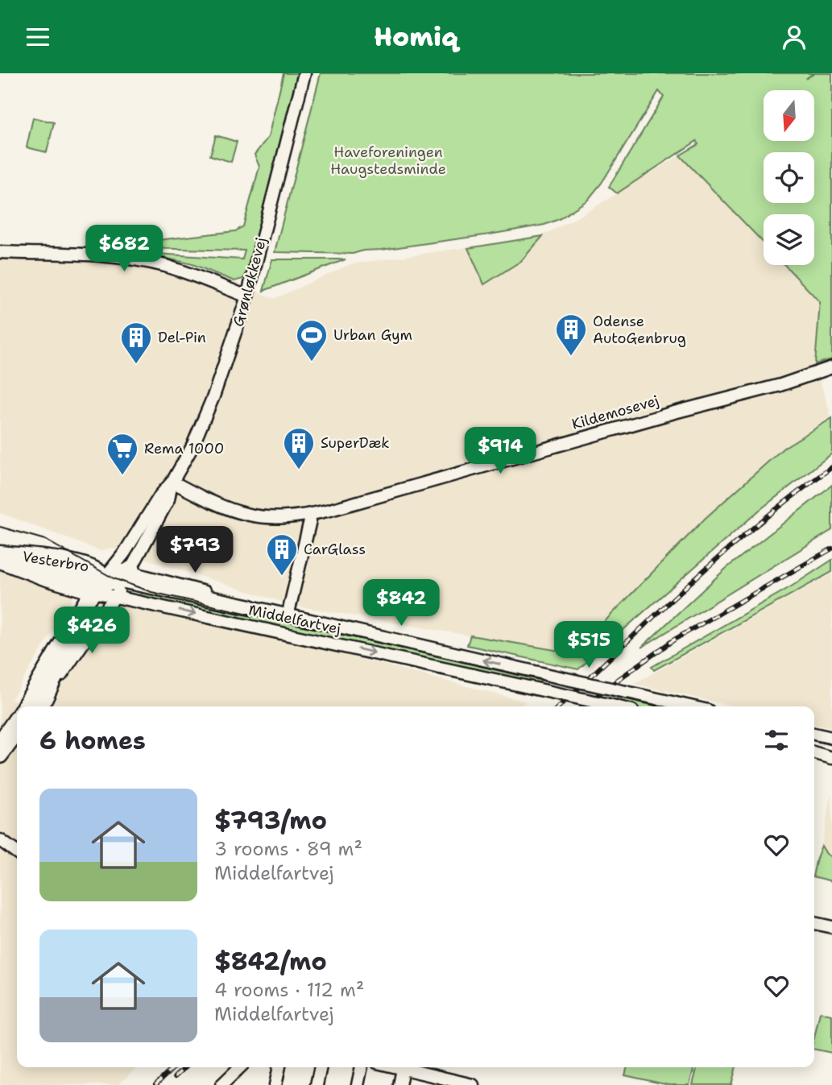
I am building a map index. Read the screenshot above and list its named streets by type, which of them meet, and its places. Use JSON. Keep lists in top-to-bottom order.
{
  "streets": {
    "main road": ["Grønløkkevej", "Vesterbro"],
    "street": ["Kildemosevej", "Middelfartvej"]
  },
  "crossings": [
    ["Grønløkkevej", "Kildemosevej"],
    ["Grønløkkevej", "Vesterbro"],
    ["Grønløkkevej", "Middelfartvej"],
    ["Vesterbro", "Middelfartvej"]
  ],
  "parks": ["Haveforeningen Haugstedsminde"],
  "places": {
    "building": [
      "Odense AutoGenbrug",
      "Del-Pin",
      "SuperDæk",
      "CarGlass"
    ],
    "sports": ["Urban Gym"],
    "supermarket": ["Rema 1000"]
  },
  "north": "bottom",
  "page": {
    "header": "Homiq",
    "price": [
      "$682",
      "$914",
      "$793",
      "$842",
      "$426",
      "$515"
    ],
    "heading": "6 homes",
    "list": [
      {
        "name": "$793/mo",
        "note": "3 rooms · 89 m² · Middelfartvej"
      },
      {
        "name": "$842/mo",
        "note": "4 rooms · 112 m² · Middelfartvej"
      }
    ]
  }
}
